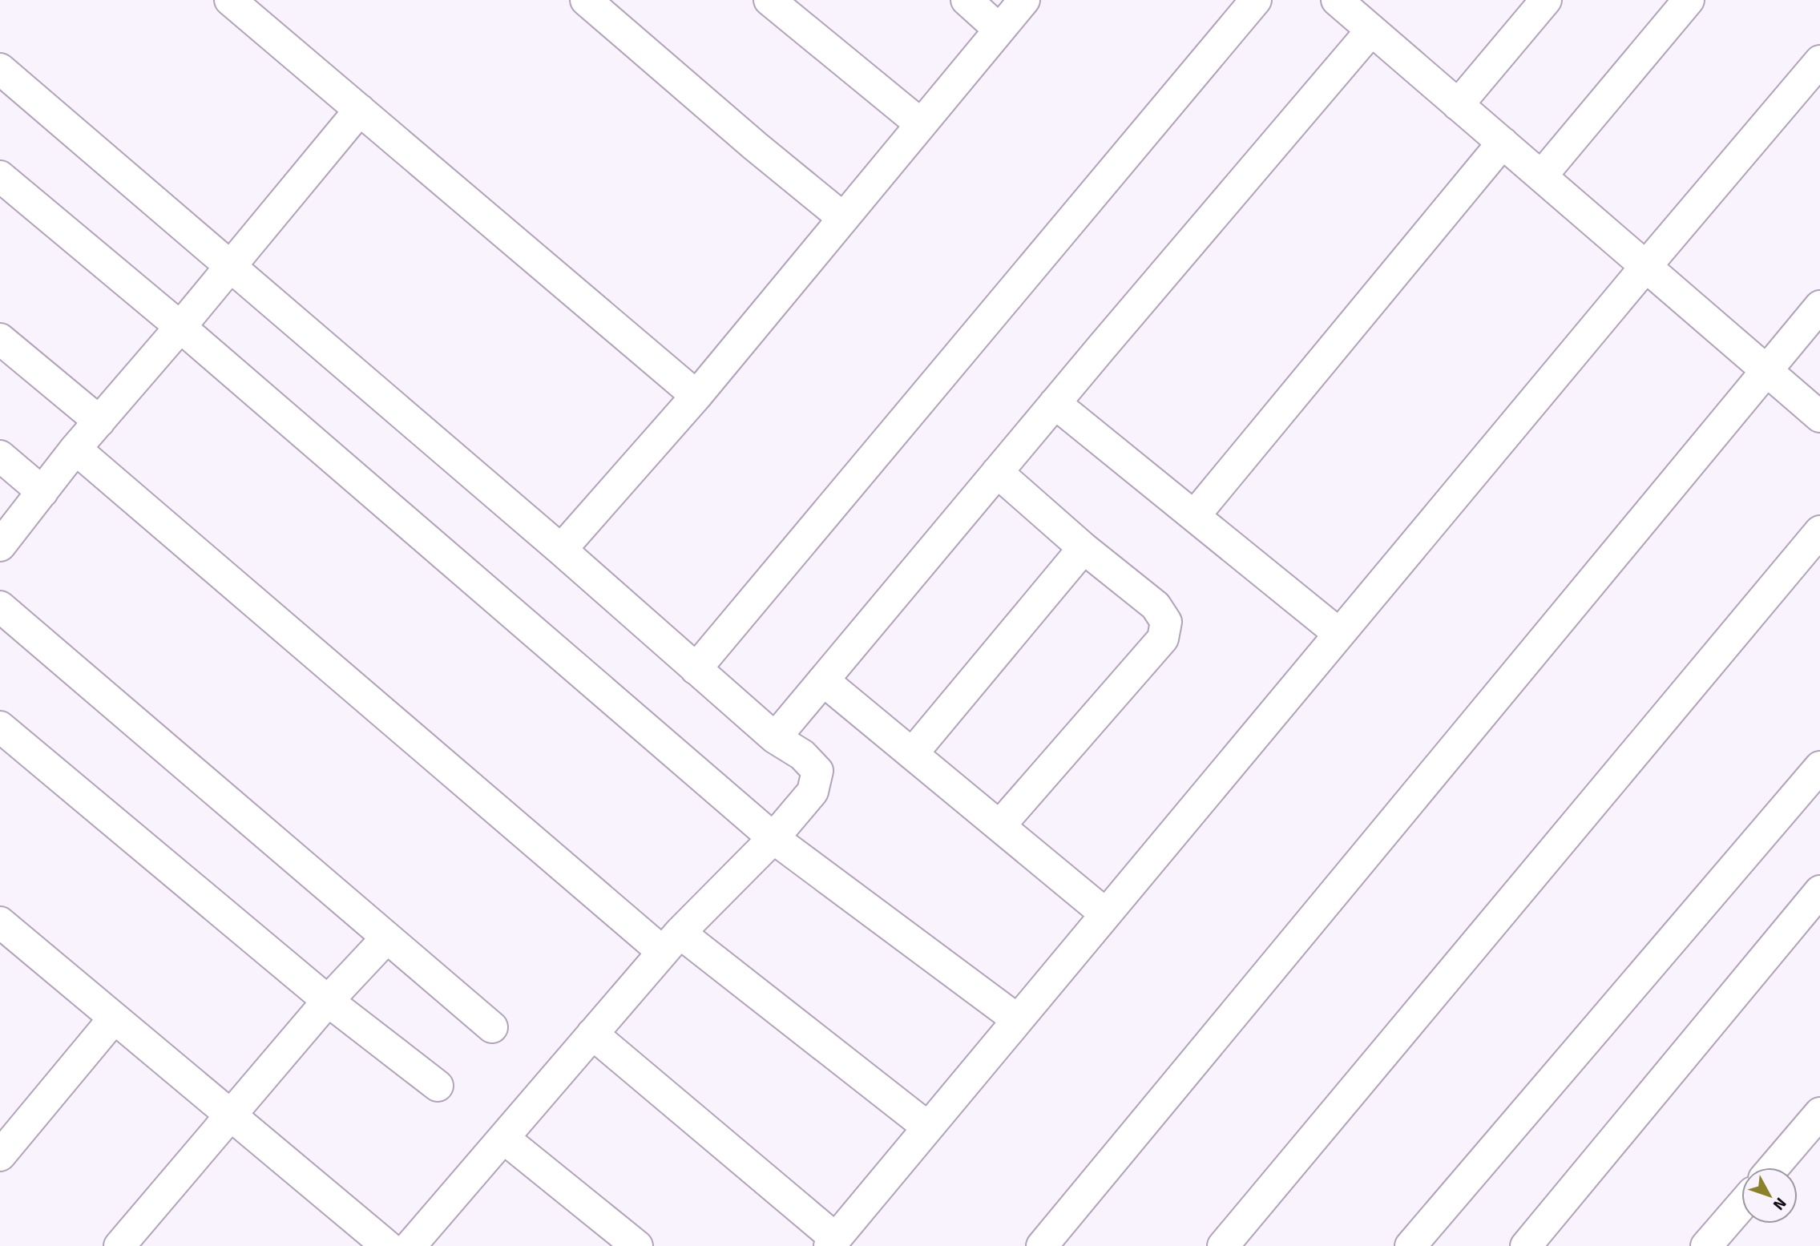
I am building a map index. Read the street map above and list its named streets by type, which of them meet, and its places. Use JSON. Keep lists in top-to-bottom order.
{
  "north": "bottom right"
}
